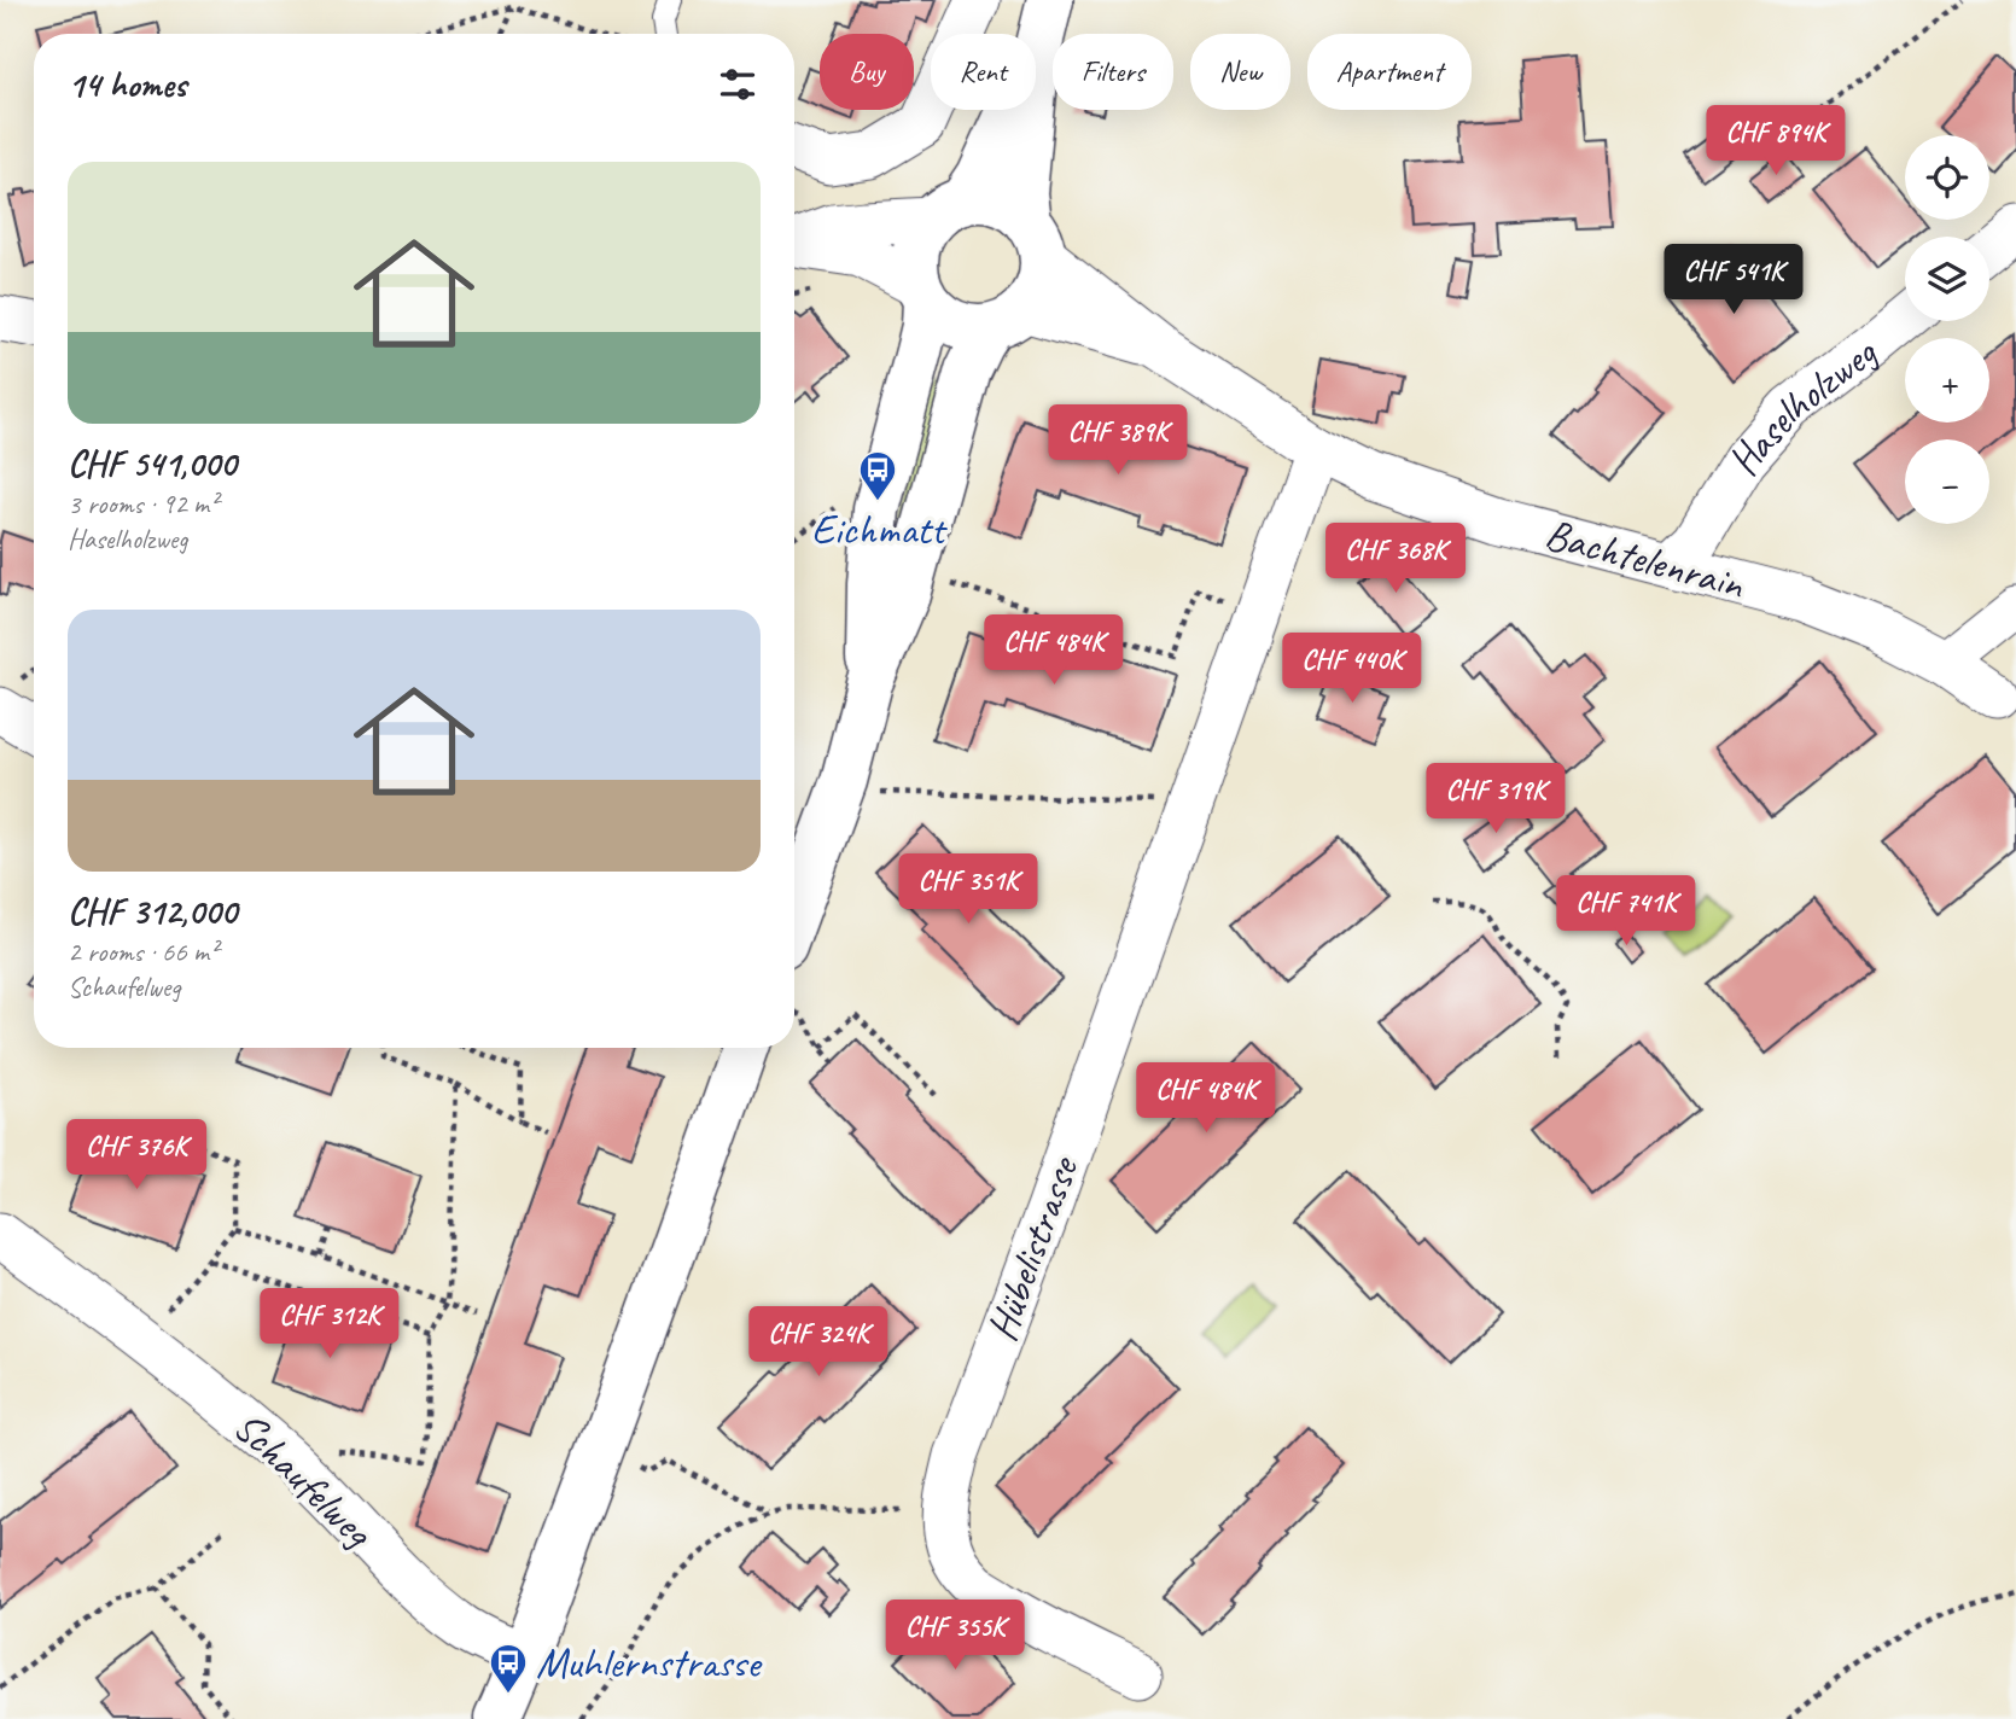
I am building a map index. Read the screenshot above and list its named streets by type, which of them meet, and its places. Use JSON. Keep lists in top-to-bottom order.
{
  "streets": {
    "street": [
      "Haselholzweg",
      "Bachtelenrain",
      "Hübelistrasse",
      "Schaufelweg"
    ]
  },
  "crossings": [
    ["Haselholzweg", "Bachtelenrain"],
    ["Bachtelenrain", "Hübelistrasse"]
  ],
  "places": {
    "bus stop": ["Eichmatt", "Muhlernstrasse"]
  },
  "page": {
    "chip": [
      "Buy",
      "Rent",
      "Filters",
      "New",
      "Apartment"
    ],
    "heading": "14 homes",
    "price": [
      "CHF 894K",
      "CHF 541K",
      "CHF 389K",
      "CHF 368K",
      "CHF 484K",
      "CHF 440K",
      "CHF 319K",
      "CHF 351K",
      "CHF 741K",
      "CHF 484K",
      "CHF 376K",
      "CHF 312K",
      "CHF 324K",
      "CHF 355K"
    ],
    "map_buttons": ["+", "−"],
    "list": [
      {
        "name": "CHF 541,000",
        "note": "3 rooms · 92 m² · Haselholzweg"
      },
      {
        "name": "CHF 312,000",
        "note": "2 rooms · 66 m² · Schaufelweg"
      }
    ]
  }
}
